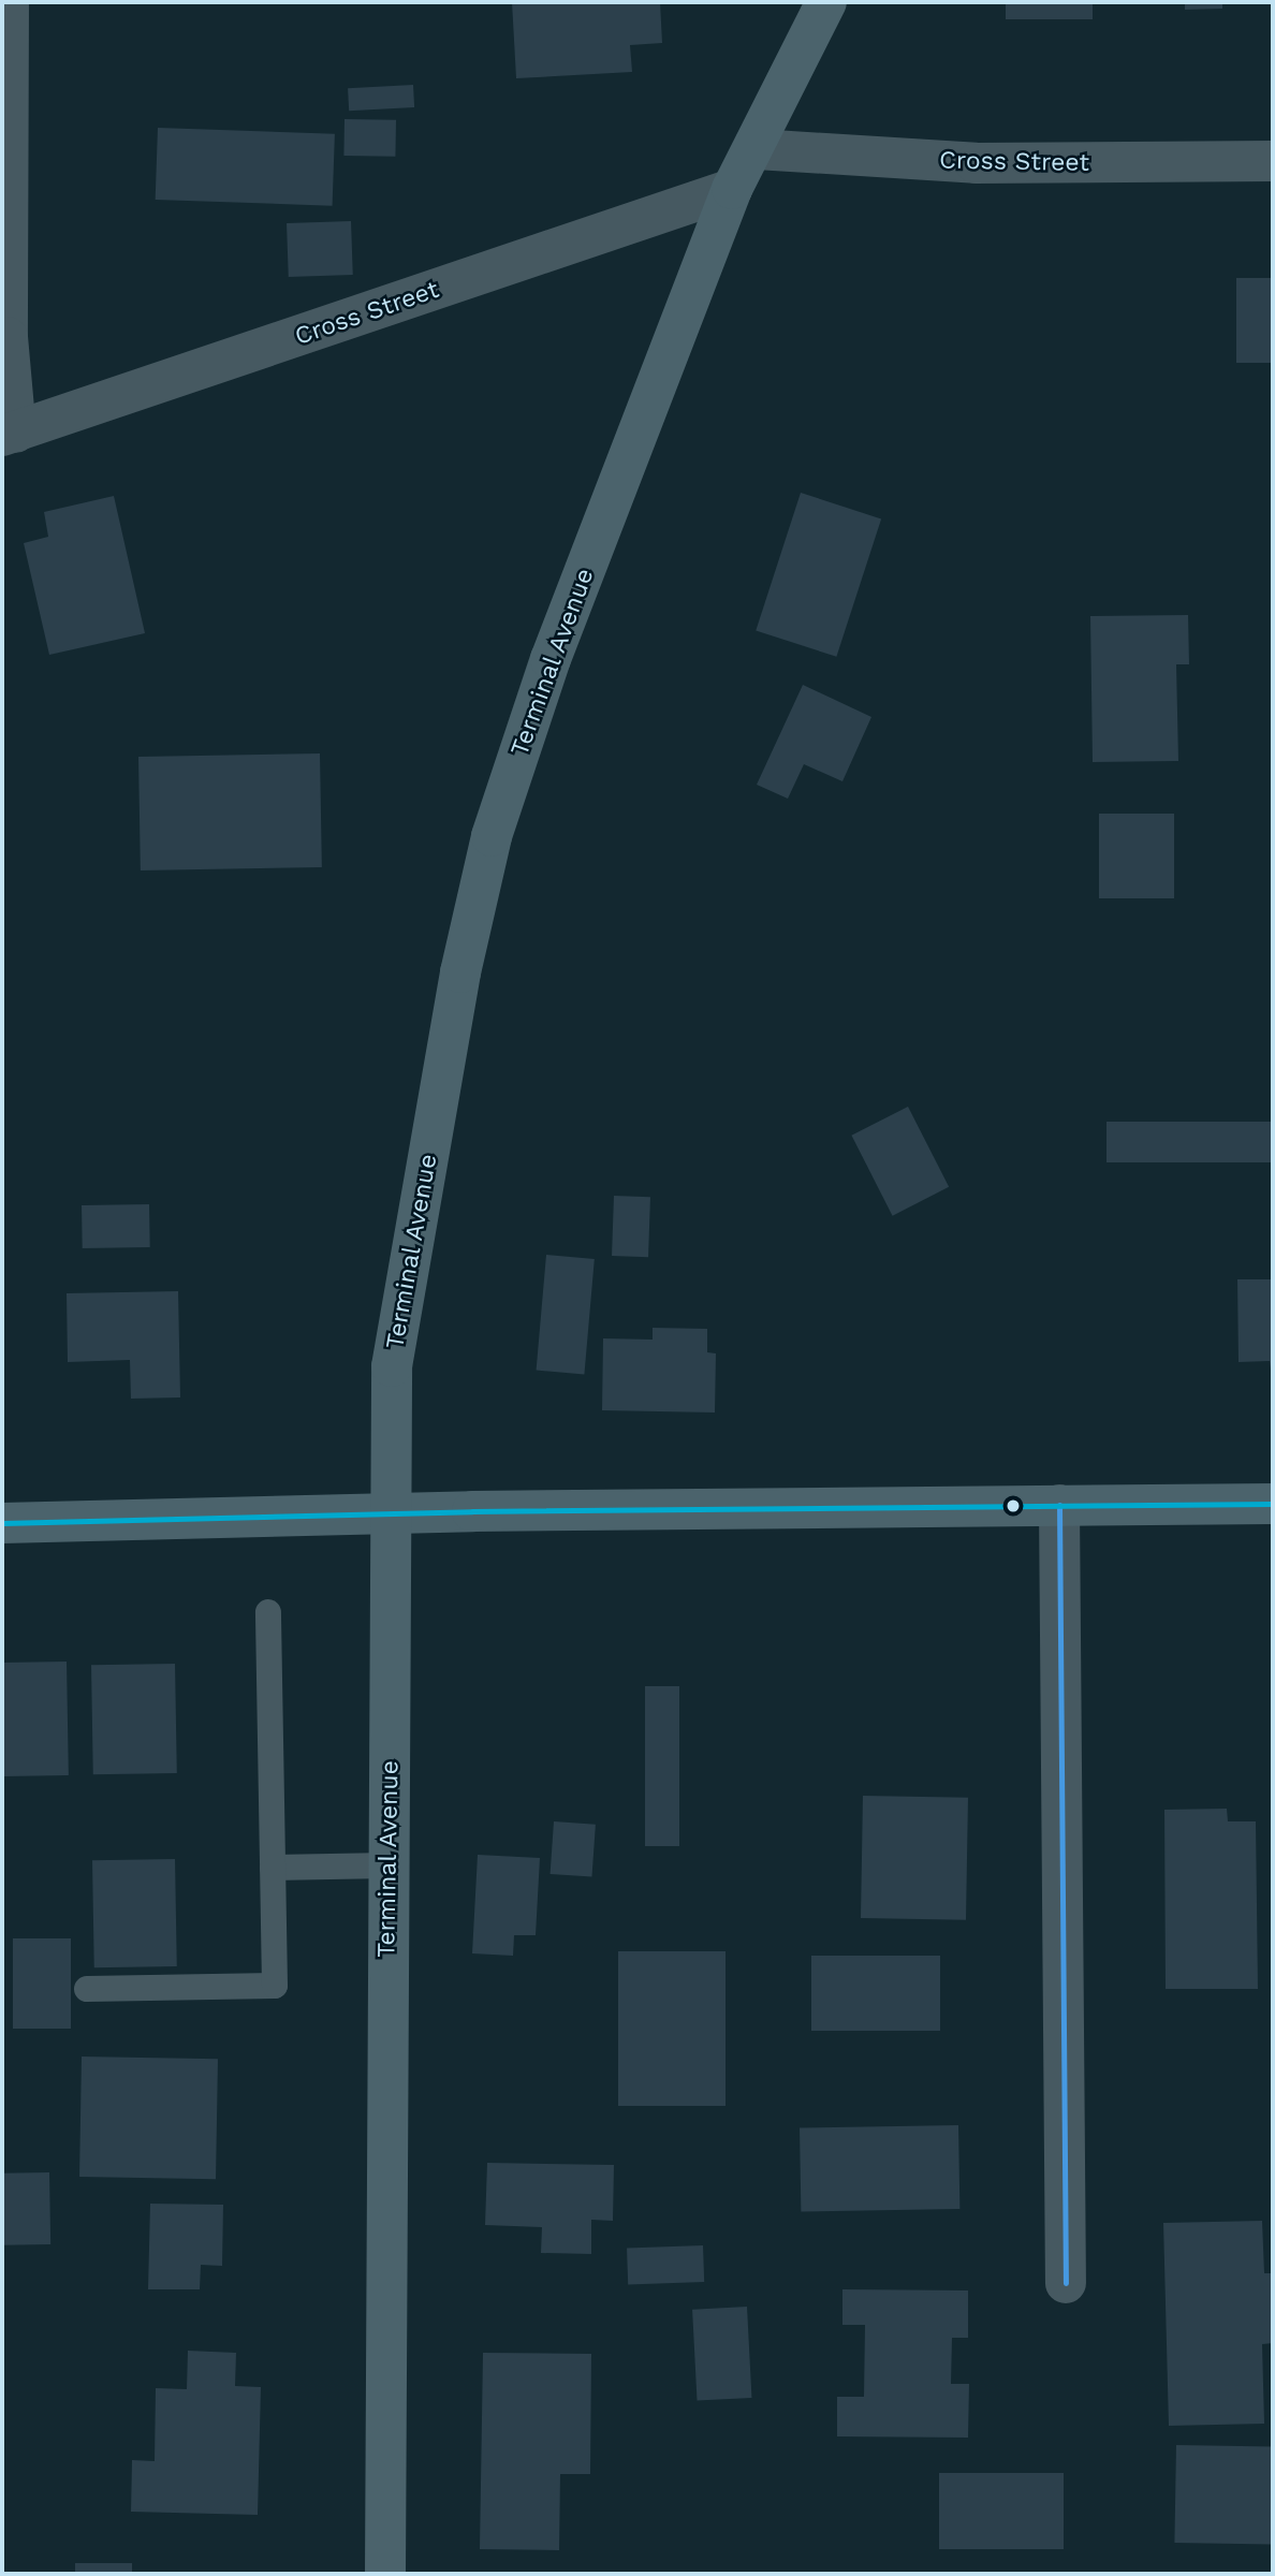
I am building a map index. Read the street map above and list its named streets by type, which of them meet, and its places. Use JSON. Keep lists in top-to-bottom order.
{
  "streets": {
    "street": ["Cross Street", "Terminal Avenue"]
  },
  "crossings": [
    ["Cross Street", "Terminal Avenue"]
  ]
}
